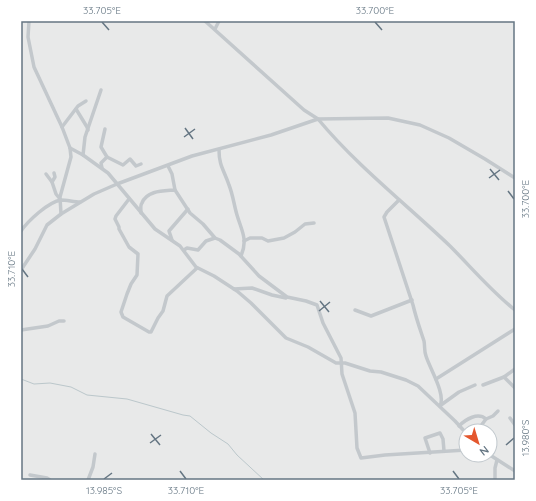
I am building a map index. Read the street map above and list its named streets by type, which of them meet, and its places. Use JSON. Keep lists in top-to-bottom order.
{
  "north": "bottom right",
  "coordinates": [
    "33.705°E",
    "33.700°E",
    "33.710°E",
    "13.980°S",
    "13.985°S"
  ]
}
